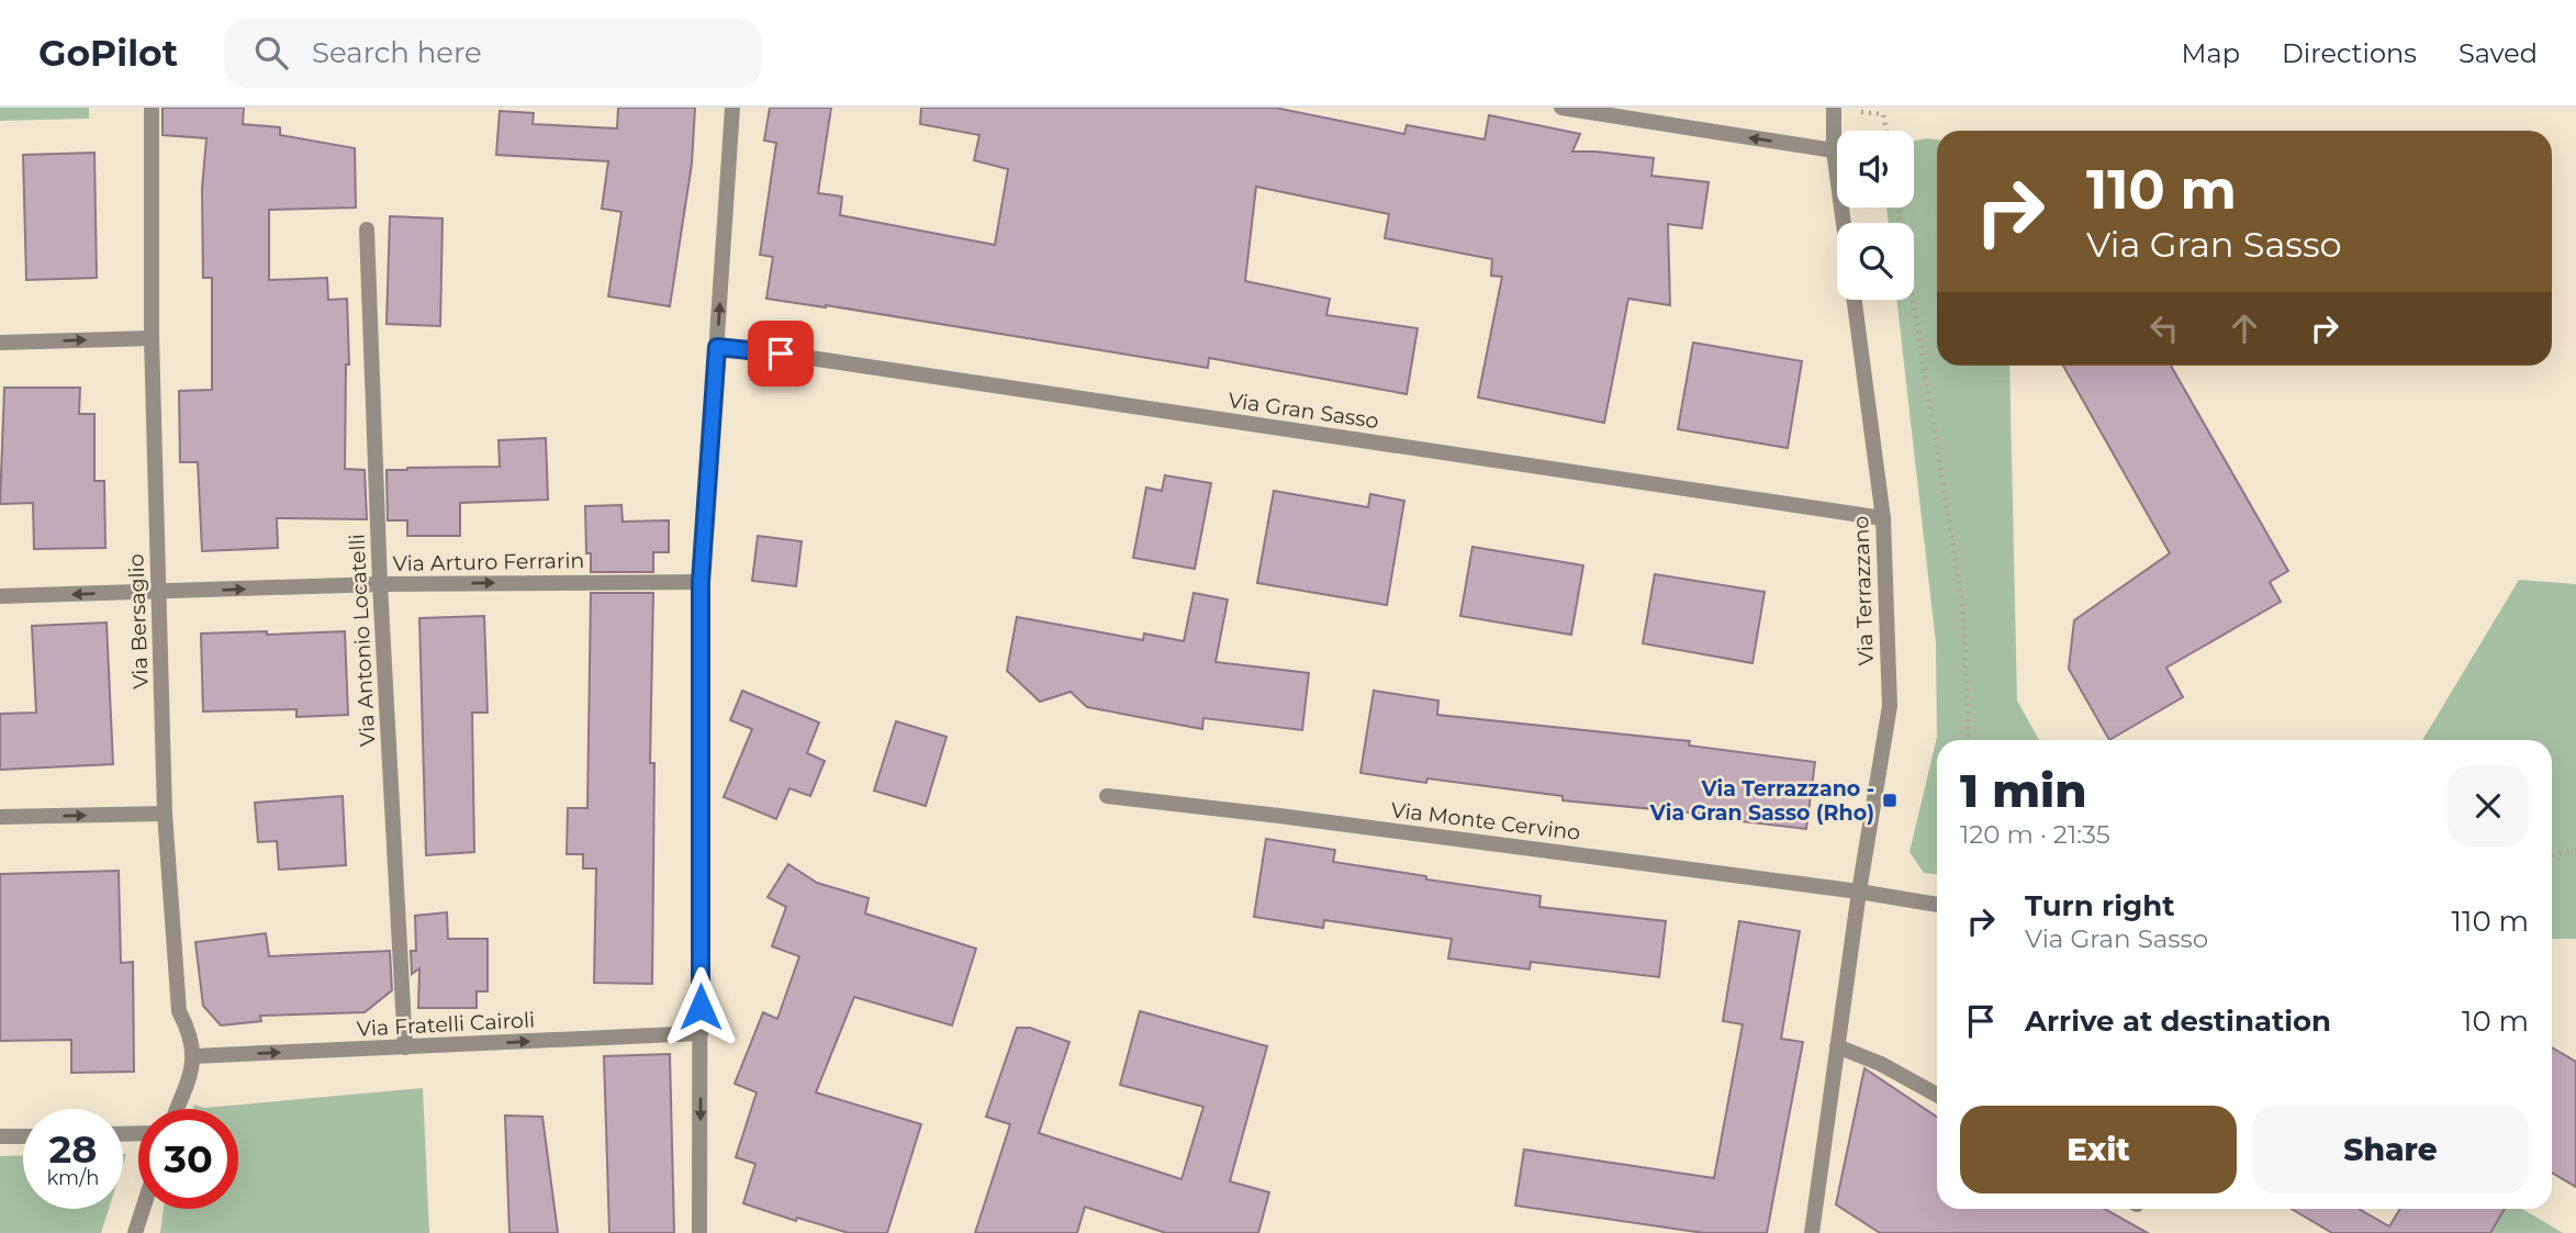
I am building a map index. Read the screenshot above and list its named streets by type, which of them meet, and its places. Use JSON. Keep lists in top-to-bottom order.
{
  "streets": {
    "street": [
      "Via Gran Sasso",
      "Via Arturo Ferrarin",
      "Via Terrazzano",
      "Via Bersaglio",
      "Via Antonio Locatelli",
      "Via Monte Cervino",
      "Via Fratelli Cairoli"
    ]
  },
  "crossings": [
    ["Via Gran Sasso", "Via Terrazzano"],
    ["Via Arturo Ferrarin", "Via Bersaglio"],
    ["Via Arturo Ferrarin", "Via Antonio Locatelli"],
    ["Via Terrazzano", "Via Monte Cervino"],
    ["Via Bersaglio", "Via Fratelli Cairoli"],
    ["Via Antonio Locatelli", "Via Fratelli Cairoli"]
  ],
  "one_way": ["Via Fratelli Cairoli"],
  "places": {
    "transit": ["Via Terrazzano - Via Gran Sasso (Rho)"]
  },
  "page": {
    "header": "GoPilot",
    "search": "Search here",
    "nav": ["Map", "Directions", "Saved"],
    "turn": ["110 m", "Via Gran Sasso"],
    "heading": ["1 min", "120 m · 21:35"],
    "list": [
      {
        "name": "Turn right",
        "note": "Via Gran Sasso",
        "value": "110 m"
      },
      {
        "name": "Arrive at destination",
        "value": "10 m"
      }
    ],
    "buttons": ["Exit", "Share"],
    "speed": "28 km/h",
    "limit": "30"
  }
}
